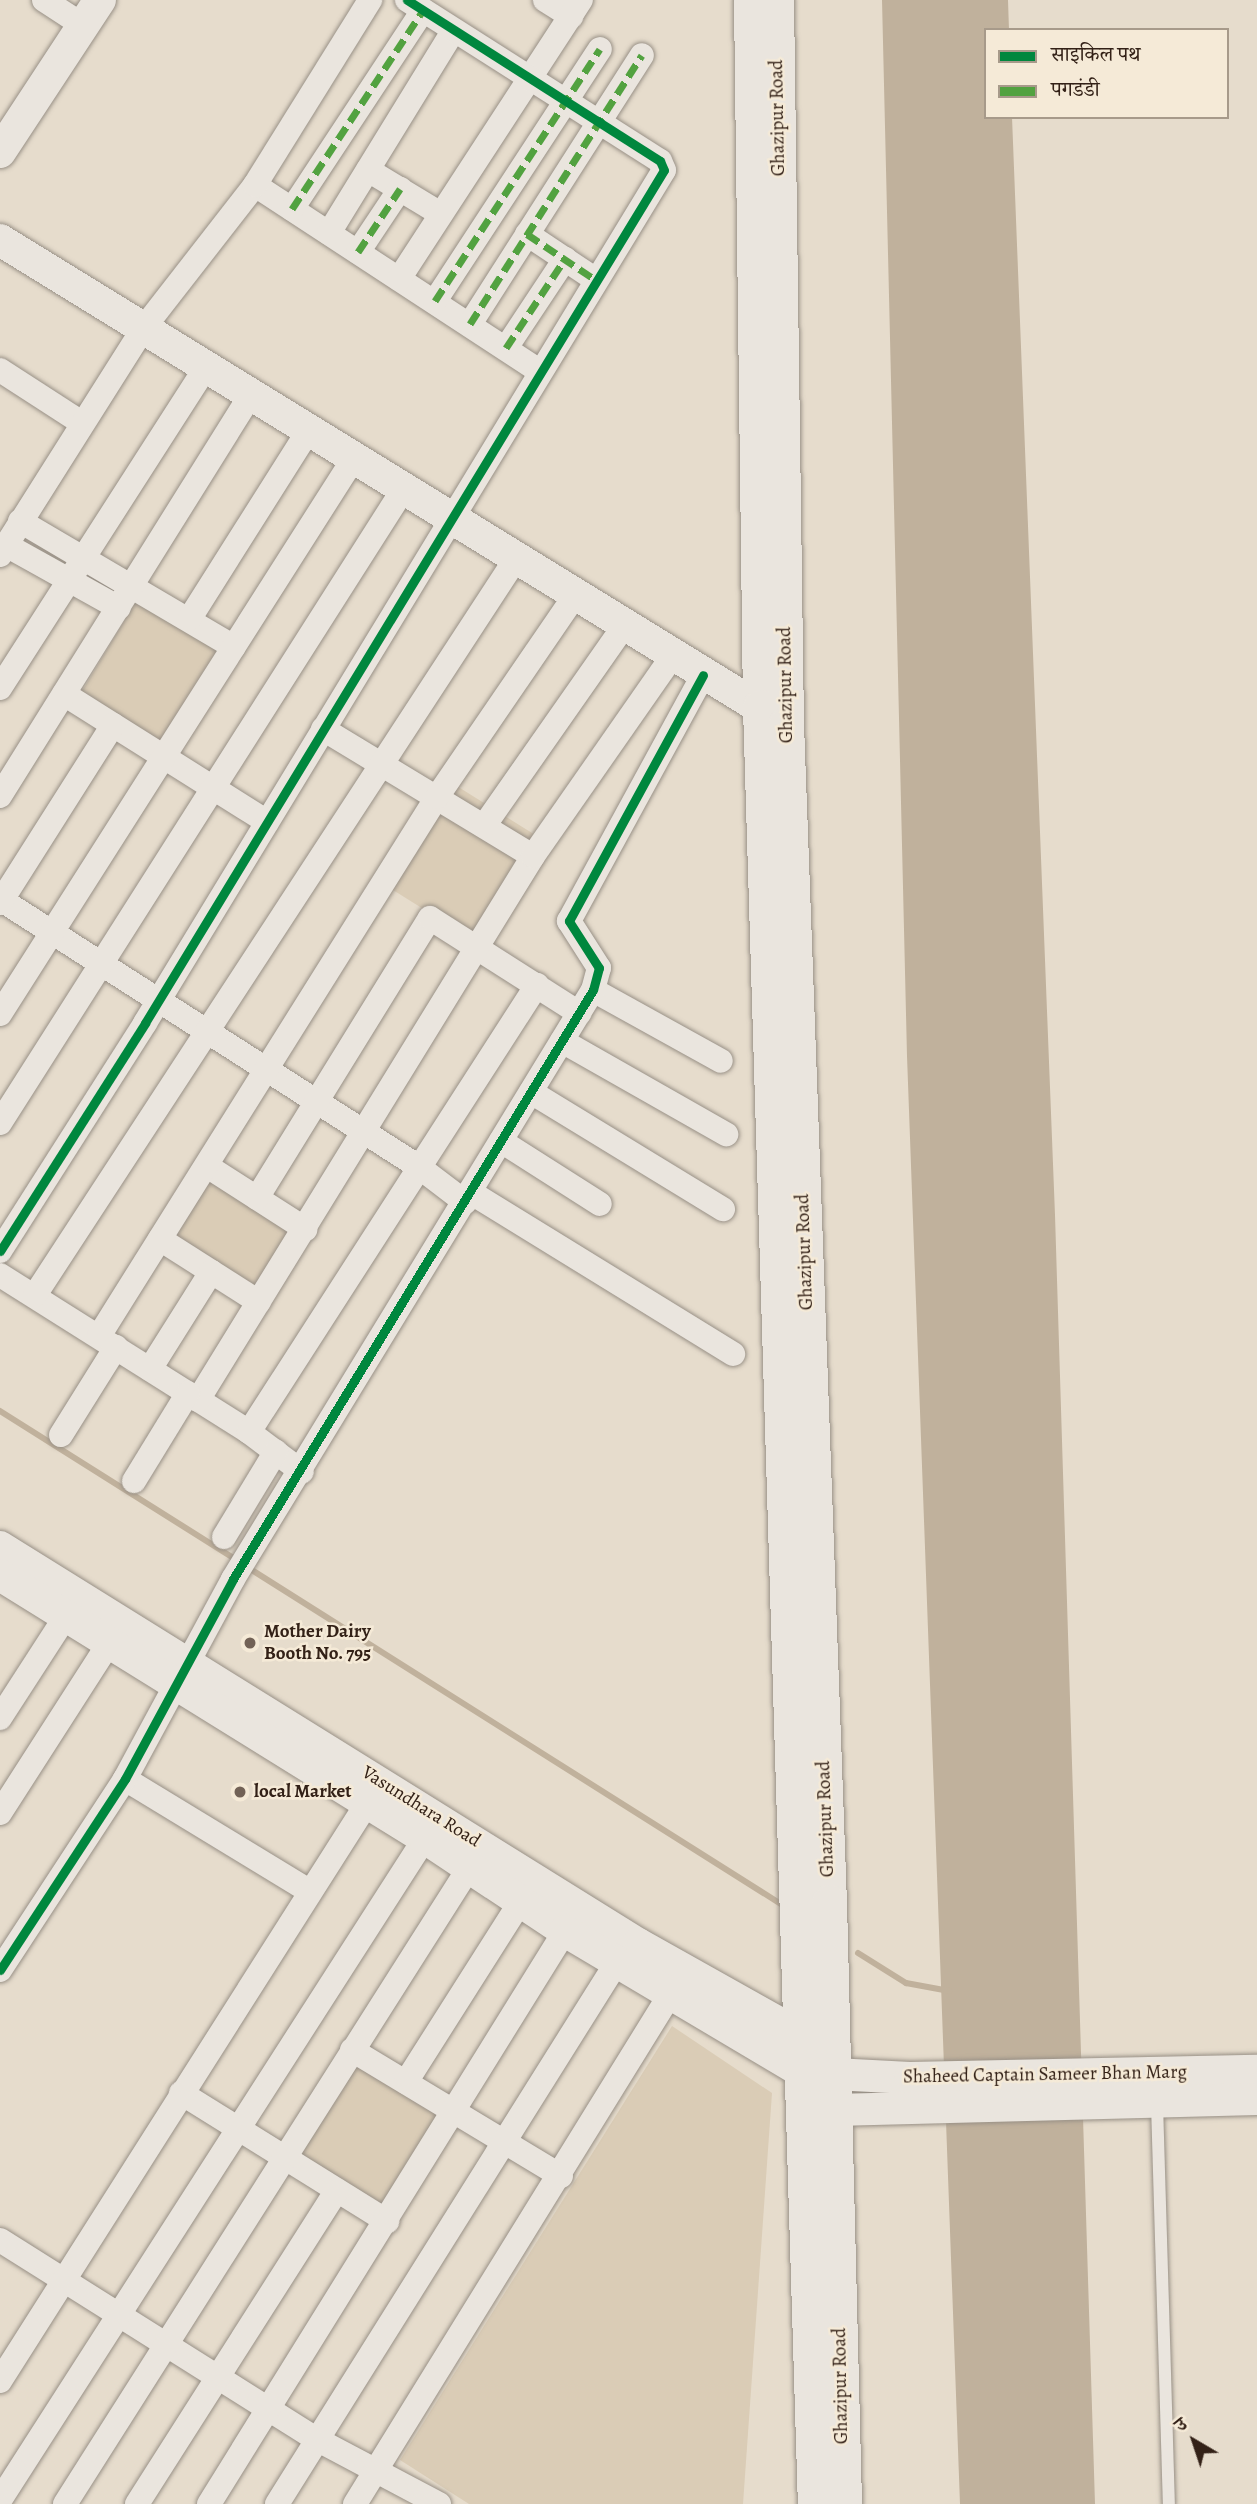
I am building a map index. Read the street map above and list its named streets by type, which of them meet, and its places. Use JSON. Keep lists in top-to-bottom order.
{
  "streets": {
    "main road": ["Ghazipur Road"],
    "street": ["Vasundhara Road", "Shaheed Captain Sameer Bhan Marg"]
  },
  "crossings": [
    ["Ghazipur Road", "Vasundhara Road"],
    ["Ghazipur Road", "Shaheed Captain Sameer Bhan Marg"],
    ["Vasundhara Road", "Shaheed Captain Sameer Bhan Marg"]
  ],
  "places": ["Mother Dairy Booth No. 795", "local Market"],
  "legend": ["साइकिल पथ", "पगडंडी"],
  "north": "top left"
}
